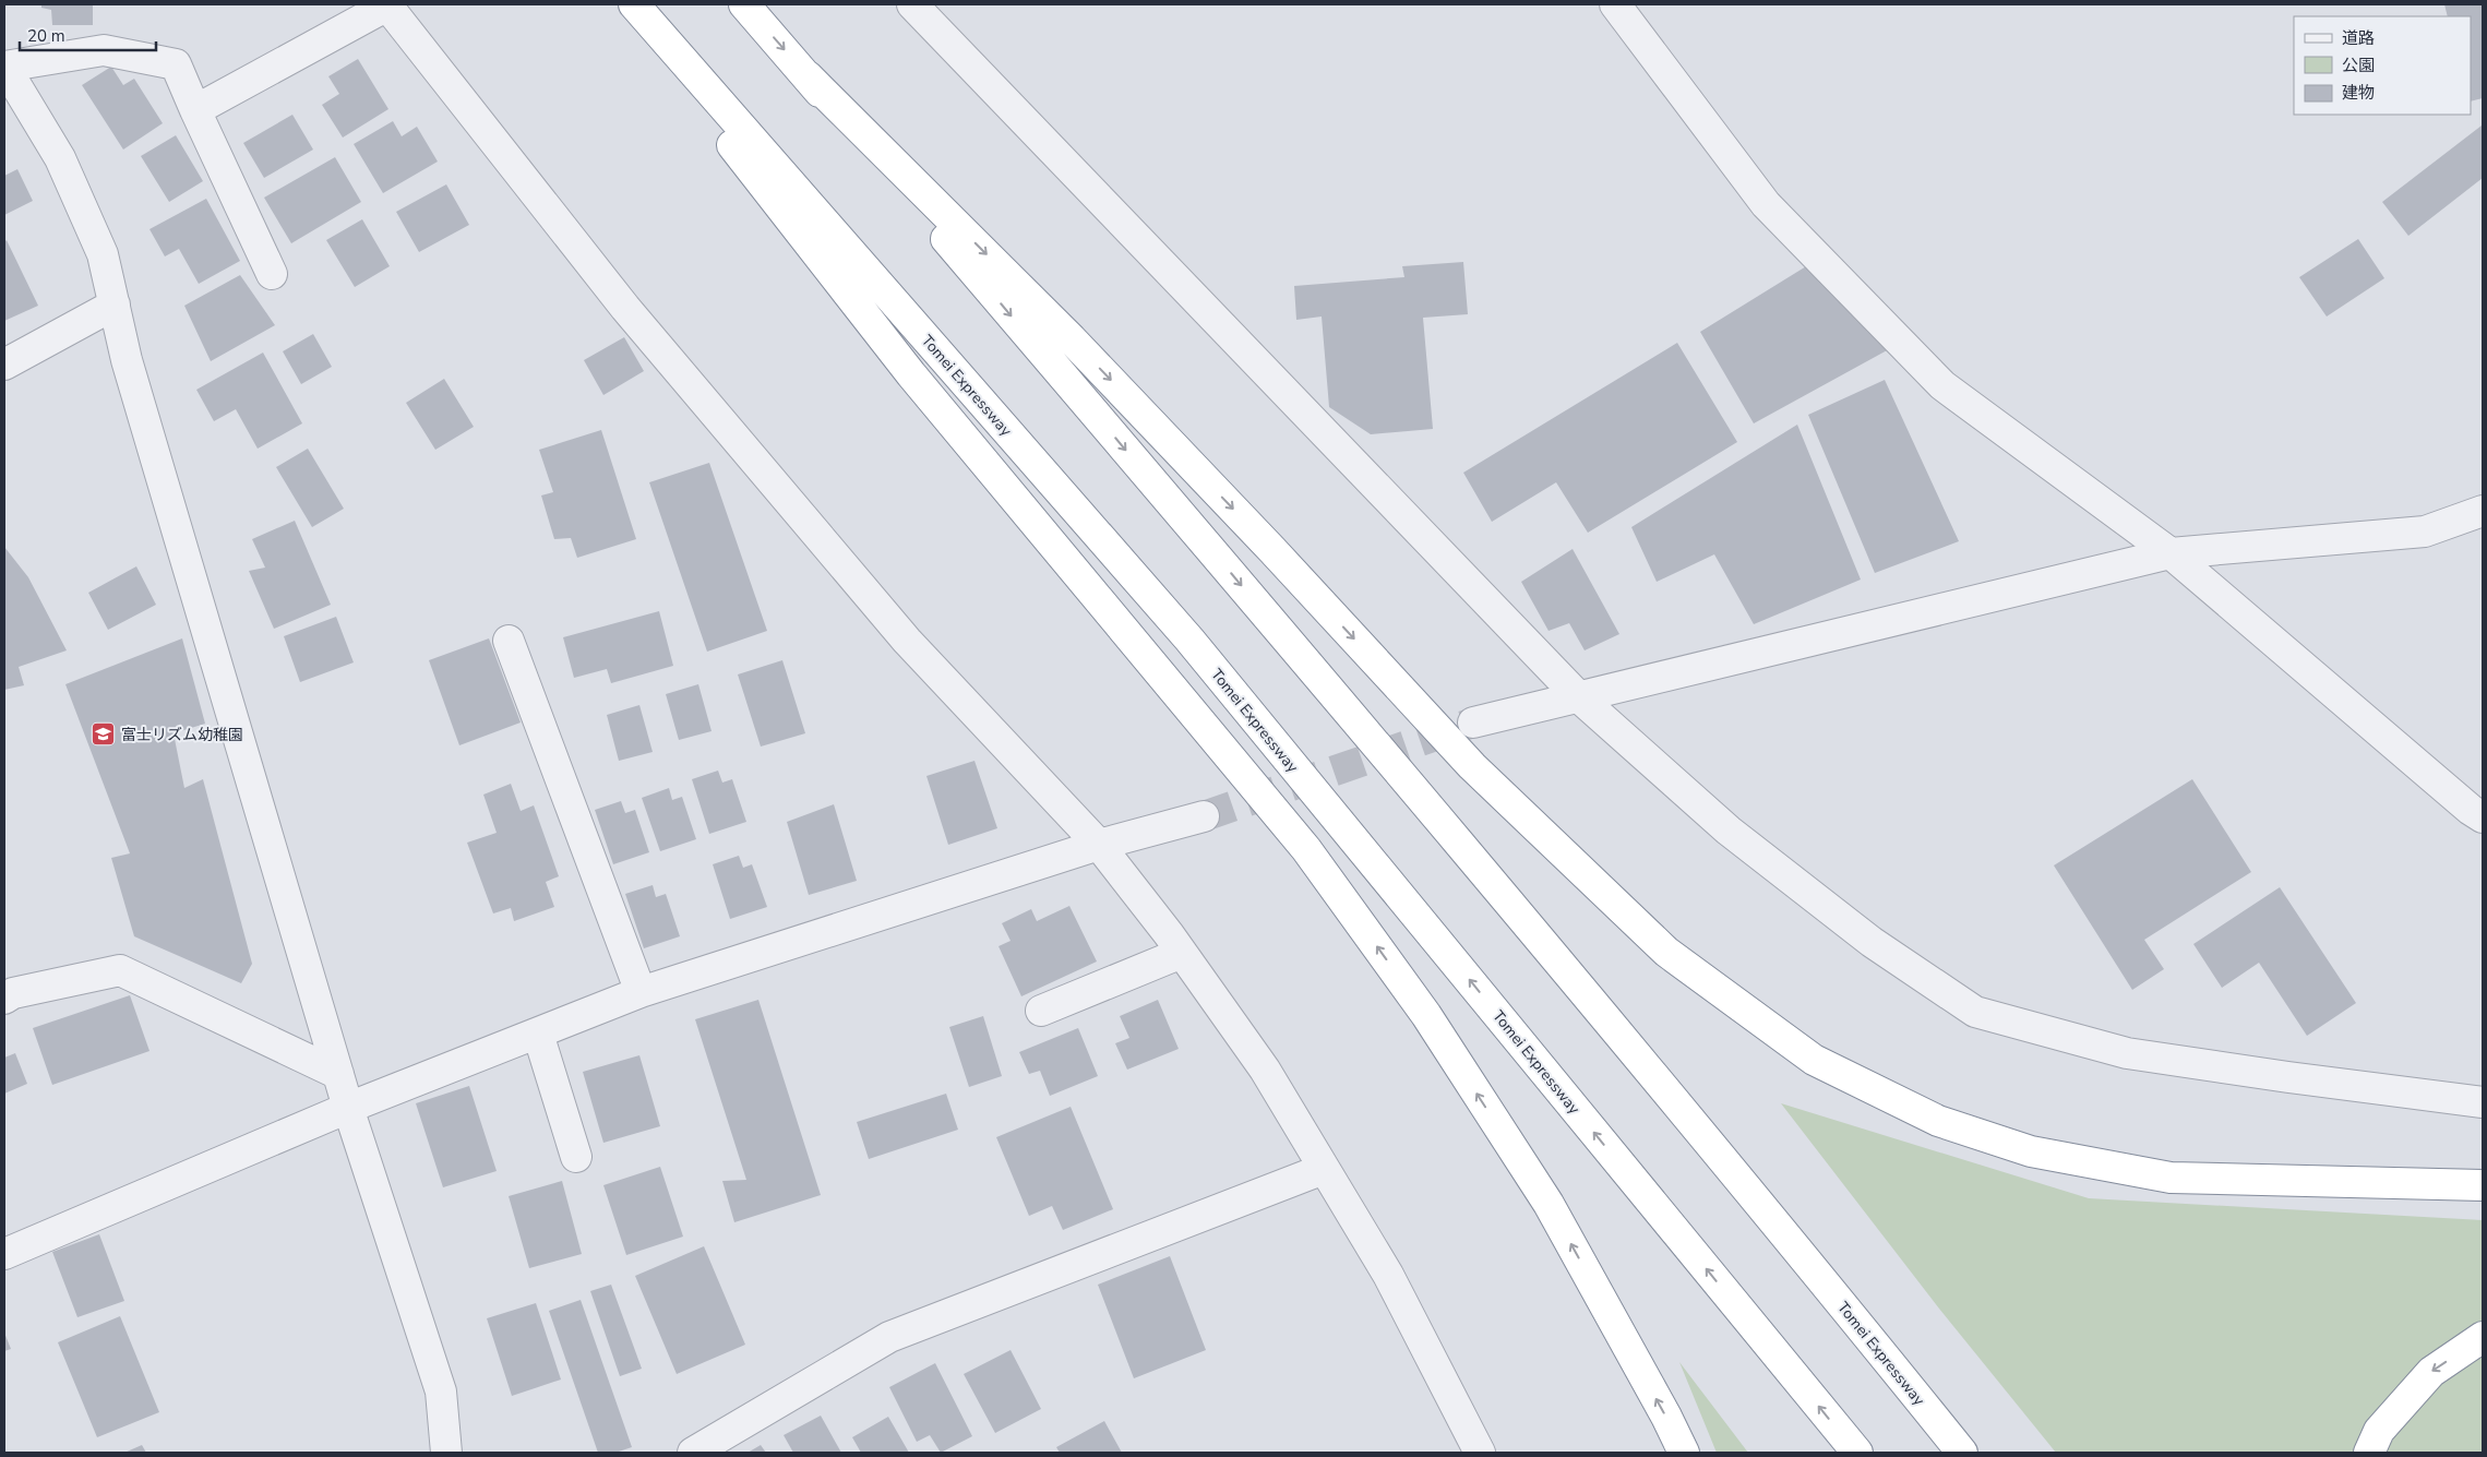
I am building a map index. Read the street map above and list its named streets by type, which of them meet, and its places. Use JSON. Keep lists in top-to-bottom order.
{
  "streets": {
    "highway": ["Tomei Expressway"]
  },
  "places": {
    "school or university": ["富士リズム幼稚園"]
  },
  "legend": ["道路", "公園", "建物"],
  "scale_bar": "20 m"
}
